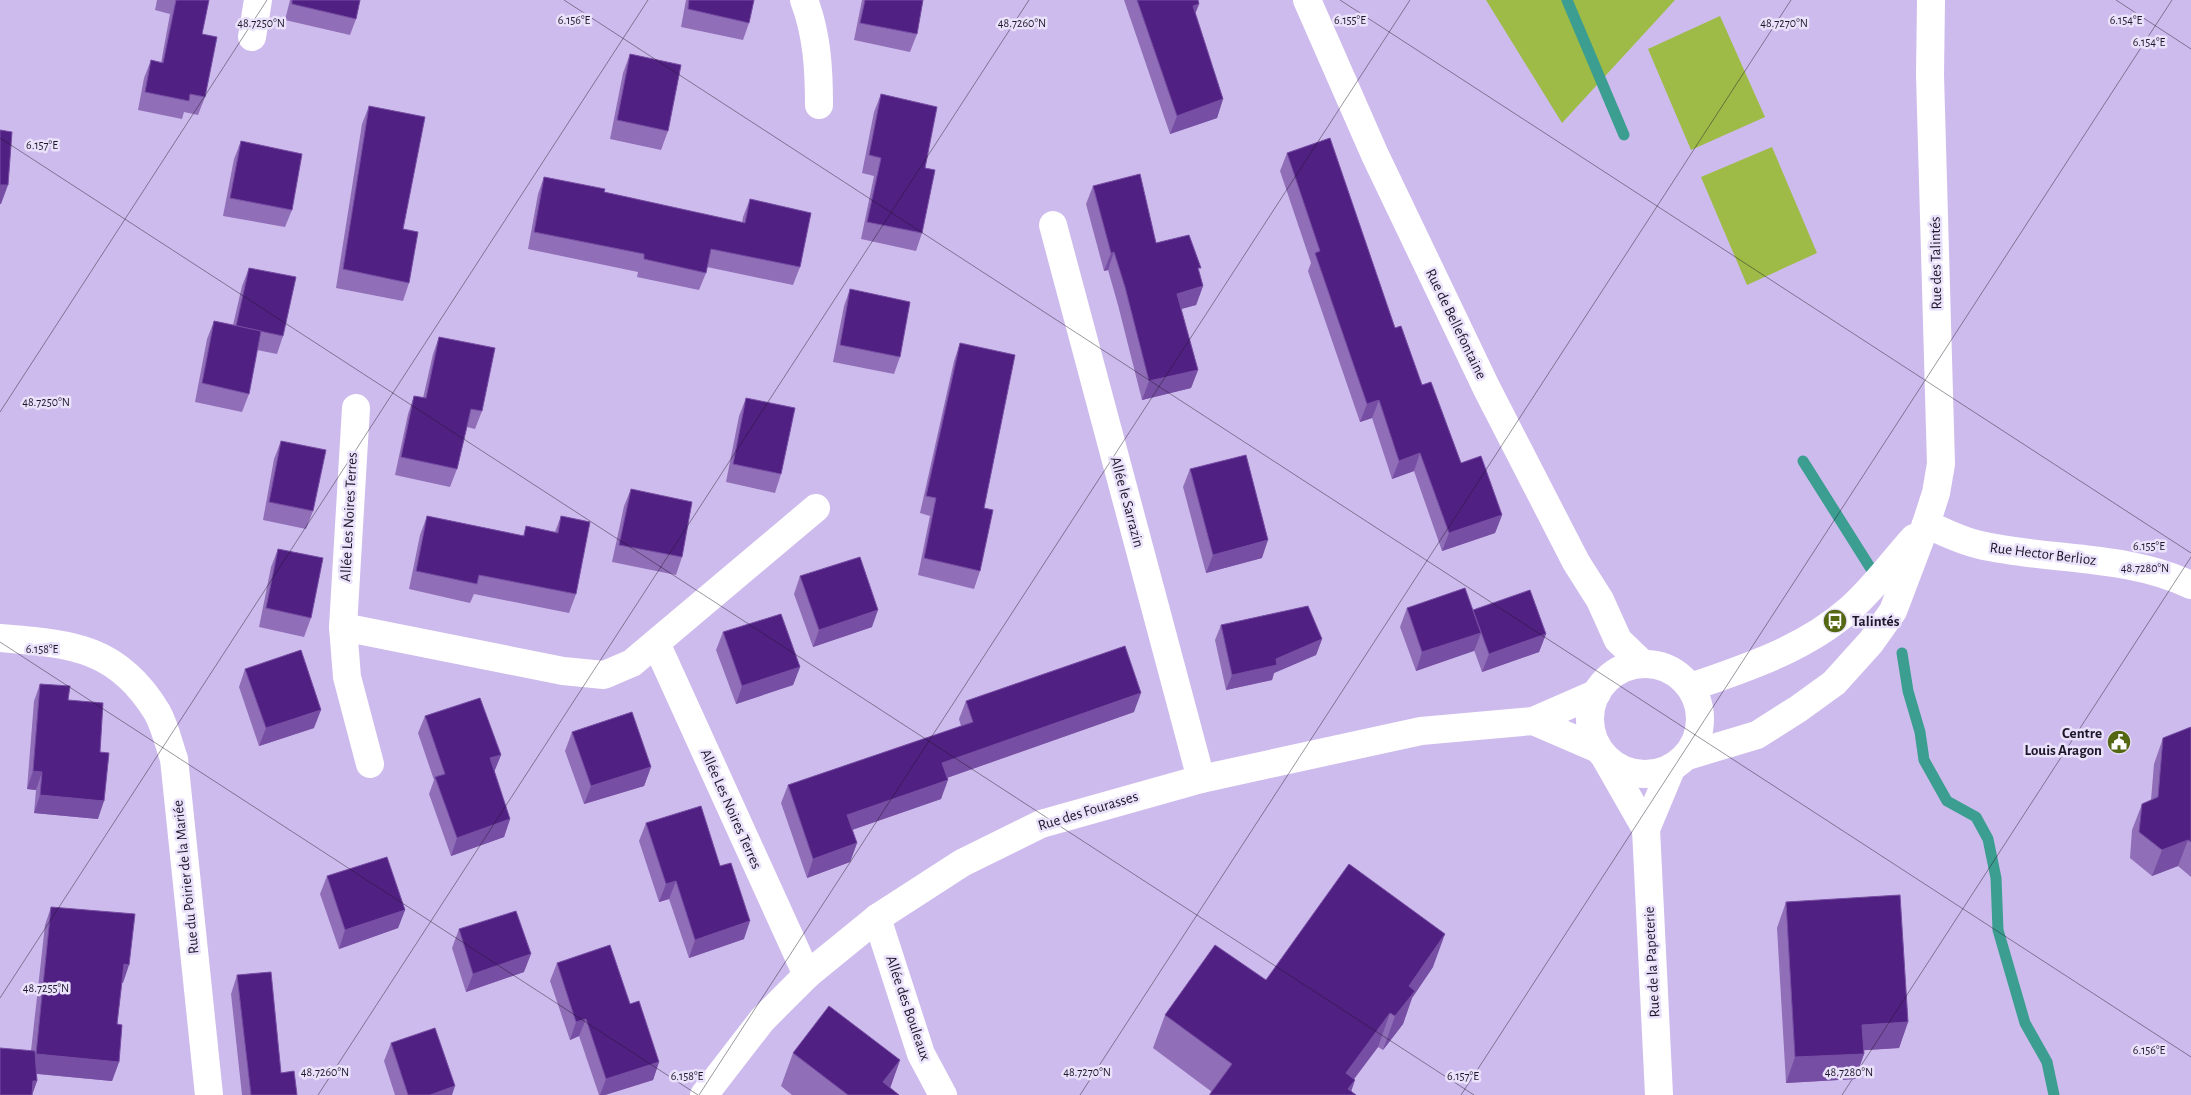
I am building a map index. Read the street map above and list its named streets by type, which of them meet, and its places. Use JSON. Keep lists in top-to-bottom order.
{
  "streets": {
    "street": [
      "Rue des Talintés",
      "Rue de Bellefontaine",
      "Allée le Sarrazin",
      "Allée Les Noires Terres",
      "Rue Hector Berlioz",
      "Rue des Fourasses",
      "Rue du Poirier de la Mariée",
      "Rue de la Papeterie",
      "Allée des Bouleaux"
    ]
  },
  "crossings": [
    ["Rue des Talintés", "Rue de Bellefontaine"],
    ["Rue des Talintés", "Rue Hector Berlioz"],
    ["Rue des Talintés", "Rue de la Papeterie"],
    ["Rue de Bellefontaine", "Rue de la Papeterie"],
    ["Allée le Sarrazin", "Rue des Fourasses"],
    ["Allée Les Noires Terres", "Rue des Fourasses"],
    ["Rue des Fourasses", "Allée des Bouleaux"]
  ],
  "places": {
    "bus stop": ["Talintés"],
    "public building": ["Centre Louis Aragon"]
  },
  "coordinates": [
    "6.156°E",
    "6.155°E",
    "6.154°E",
    "48.7260°N",
    "48.7270°N",
    "48.7250°N",
    "6.157°E",
    "48.7280°N",
    "6.158°E",
    "48.7255°N"
  ]
}
